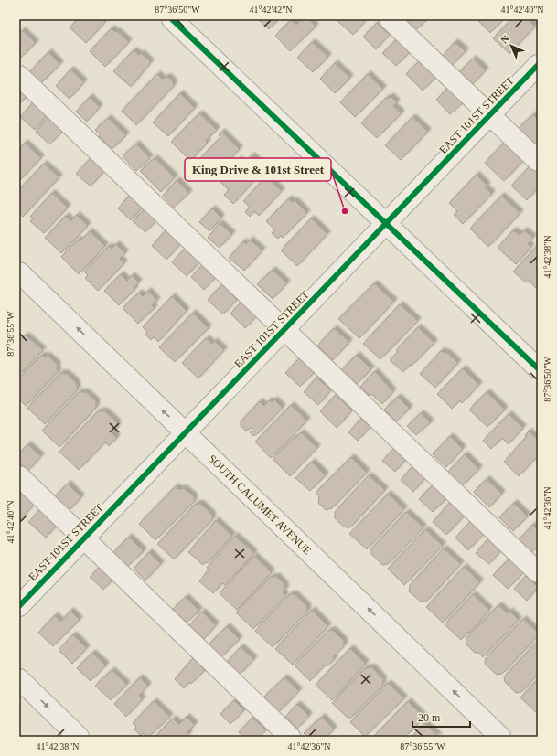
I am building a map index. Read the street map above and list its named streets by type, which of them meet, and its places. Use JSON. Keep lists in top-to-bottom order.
{
  "streets": {
    "street": ["EAST 101ST STREET", "SOUTH CALUMET AVENUE"]
  },
  "crossings": [
    ["EAST 101ST STREET", "SOUTH CALUMET AVENUE"]
  ],
  "places": ["King Drive & 101st Street"],
  "scale_bar": "20 m",
  "north": "top left",
  "coordinates": [
    "87°36'50\"W",
    "41°42'42\"N",
    "41°42'40\"N",
    "41°42'38\"N",
    "87°36'55\"W",
    "41°42'36\"N"
  ]
}
